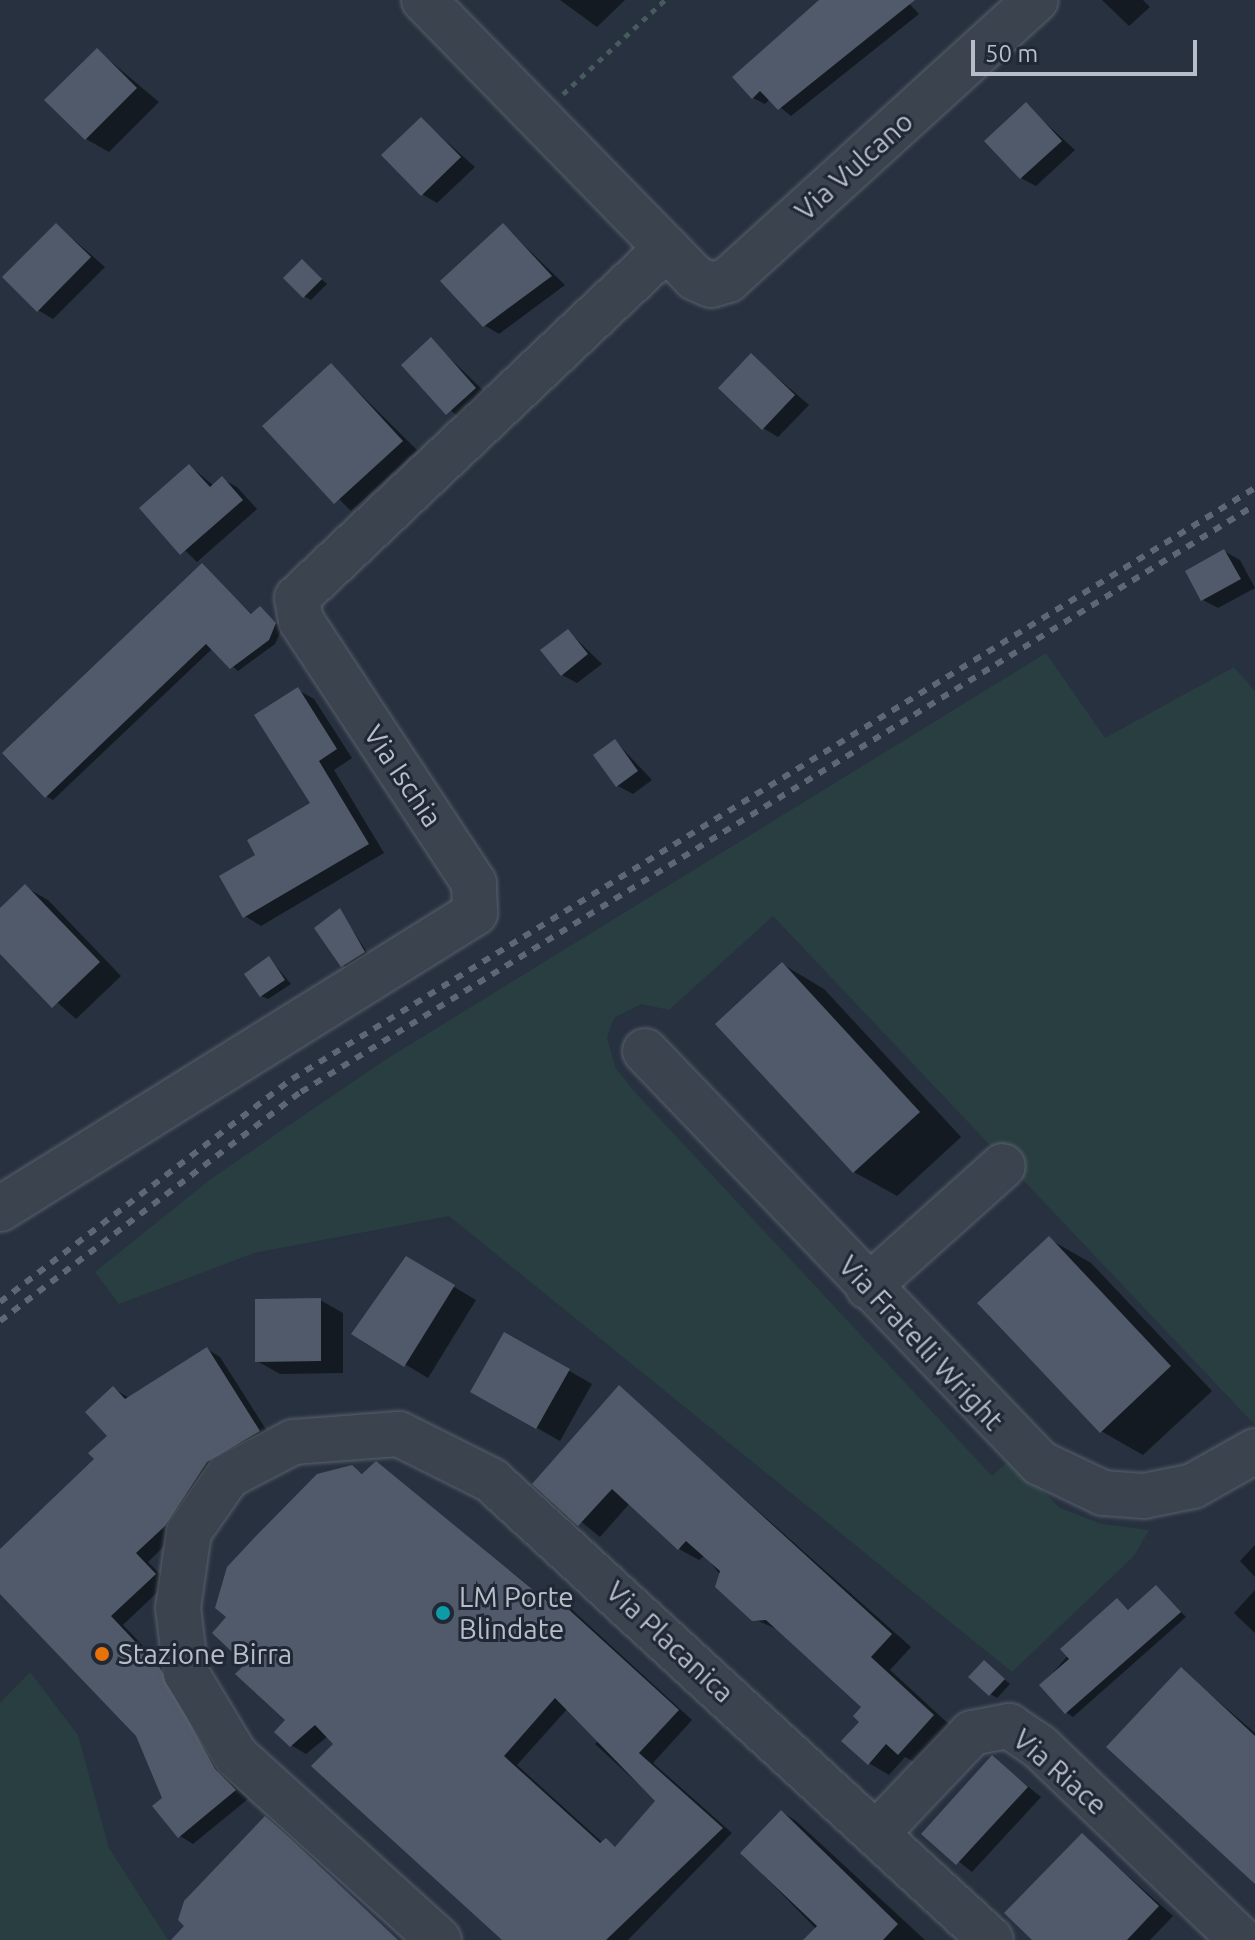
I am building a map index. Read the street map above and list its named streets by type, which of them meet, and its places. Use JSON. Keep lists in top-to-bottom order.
{
  "streets": {
    "street": [
      "Via Vulcano",
      "Via Ischia",
      "Via Fratelli Wright",
      "Via Placanica",
      "Via Riace"
    ]
  },
  "crossings": [
    ["Via Vulcano", "Via Ischia"],
    ["Via Placanica", "Via Riace"]
  ],
  "places": ["LM Porte Blindate", "Stazione Birra"],
  "scale_bar": "50 m"
}
